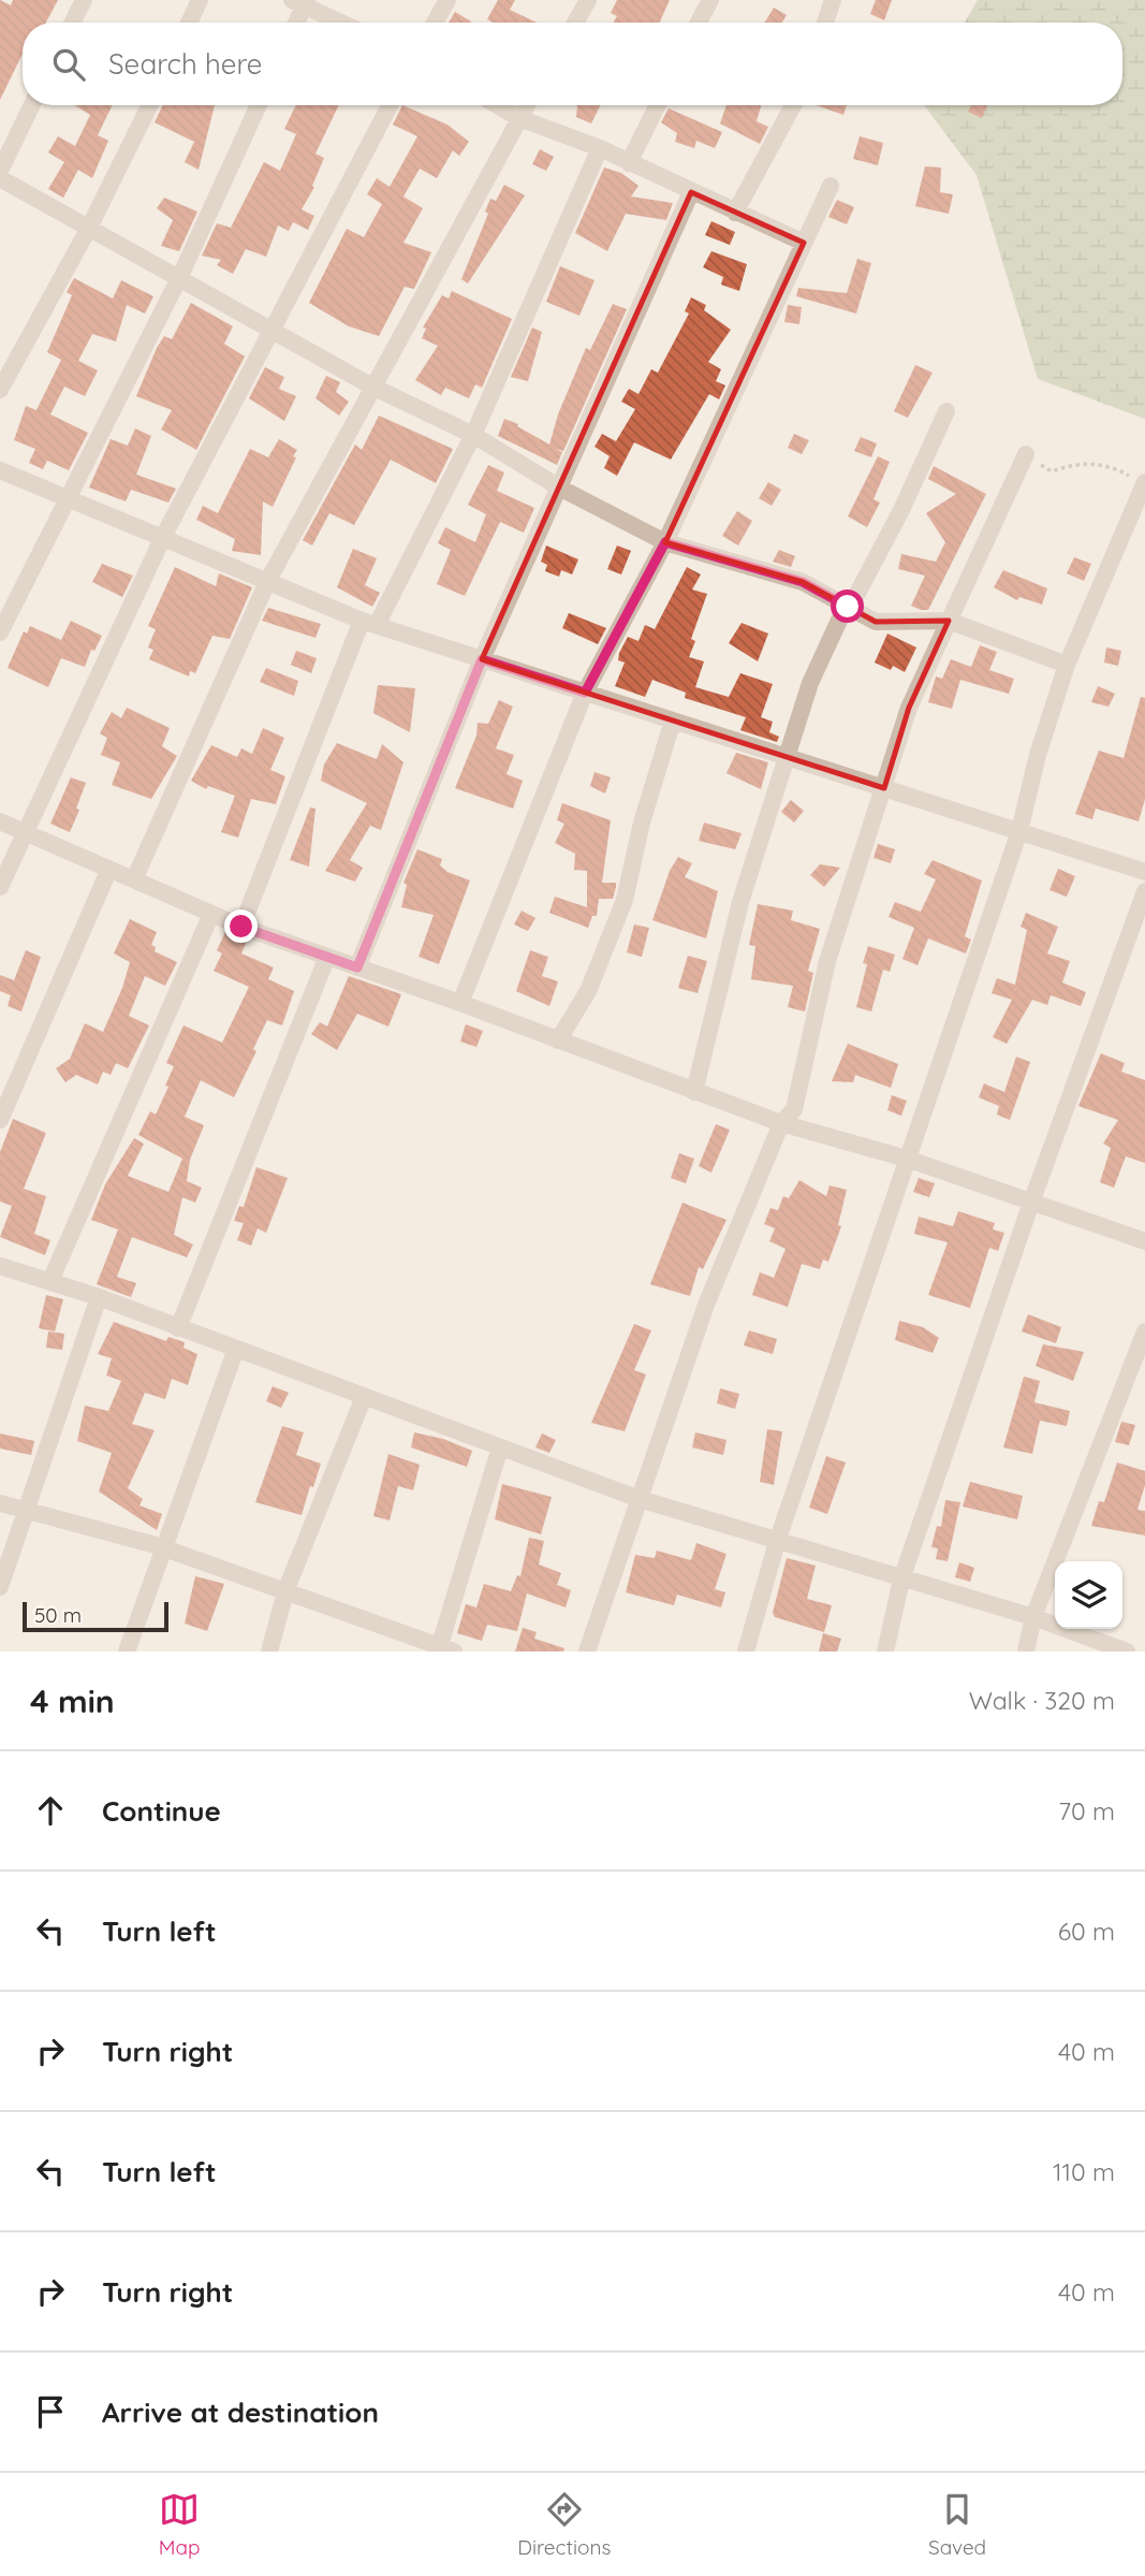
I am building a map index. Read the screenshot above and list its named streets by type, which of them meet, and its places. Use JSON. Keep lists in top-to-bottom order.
{
  "scale_bar": "50 m",
  "page": {
    "search": "Search here",
    "scale": "50 m",
    "heading": ["4 min", "Walk · 320 m"],
    "list": [
      ["Continue", "70 m"],
      ["Turn left", "60 m"],
      ["Turn right", "40 m"],
      ["Turn left", "110 m"],
      ["Turn right", "40 m"],
      "Arrive at destination"
    ],
    "nav": ["Map", "Directions", "Saved"]
  }
}
